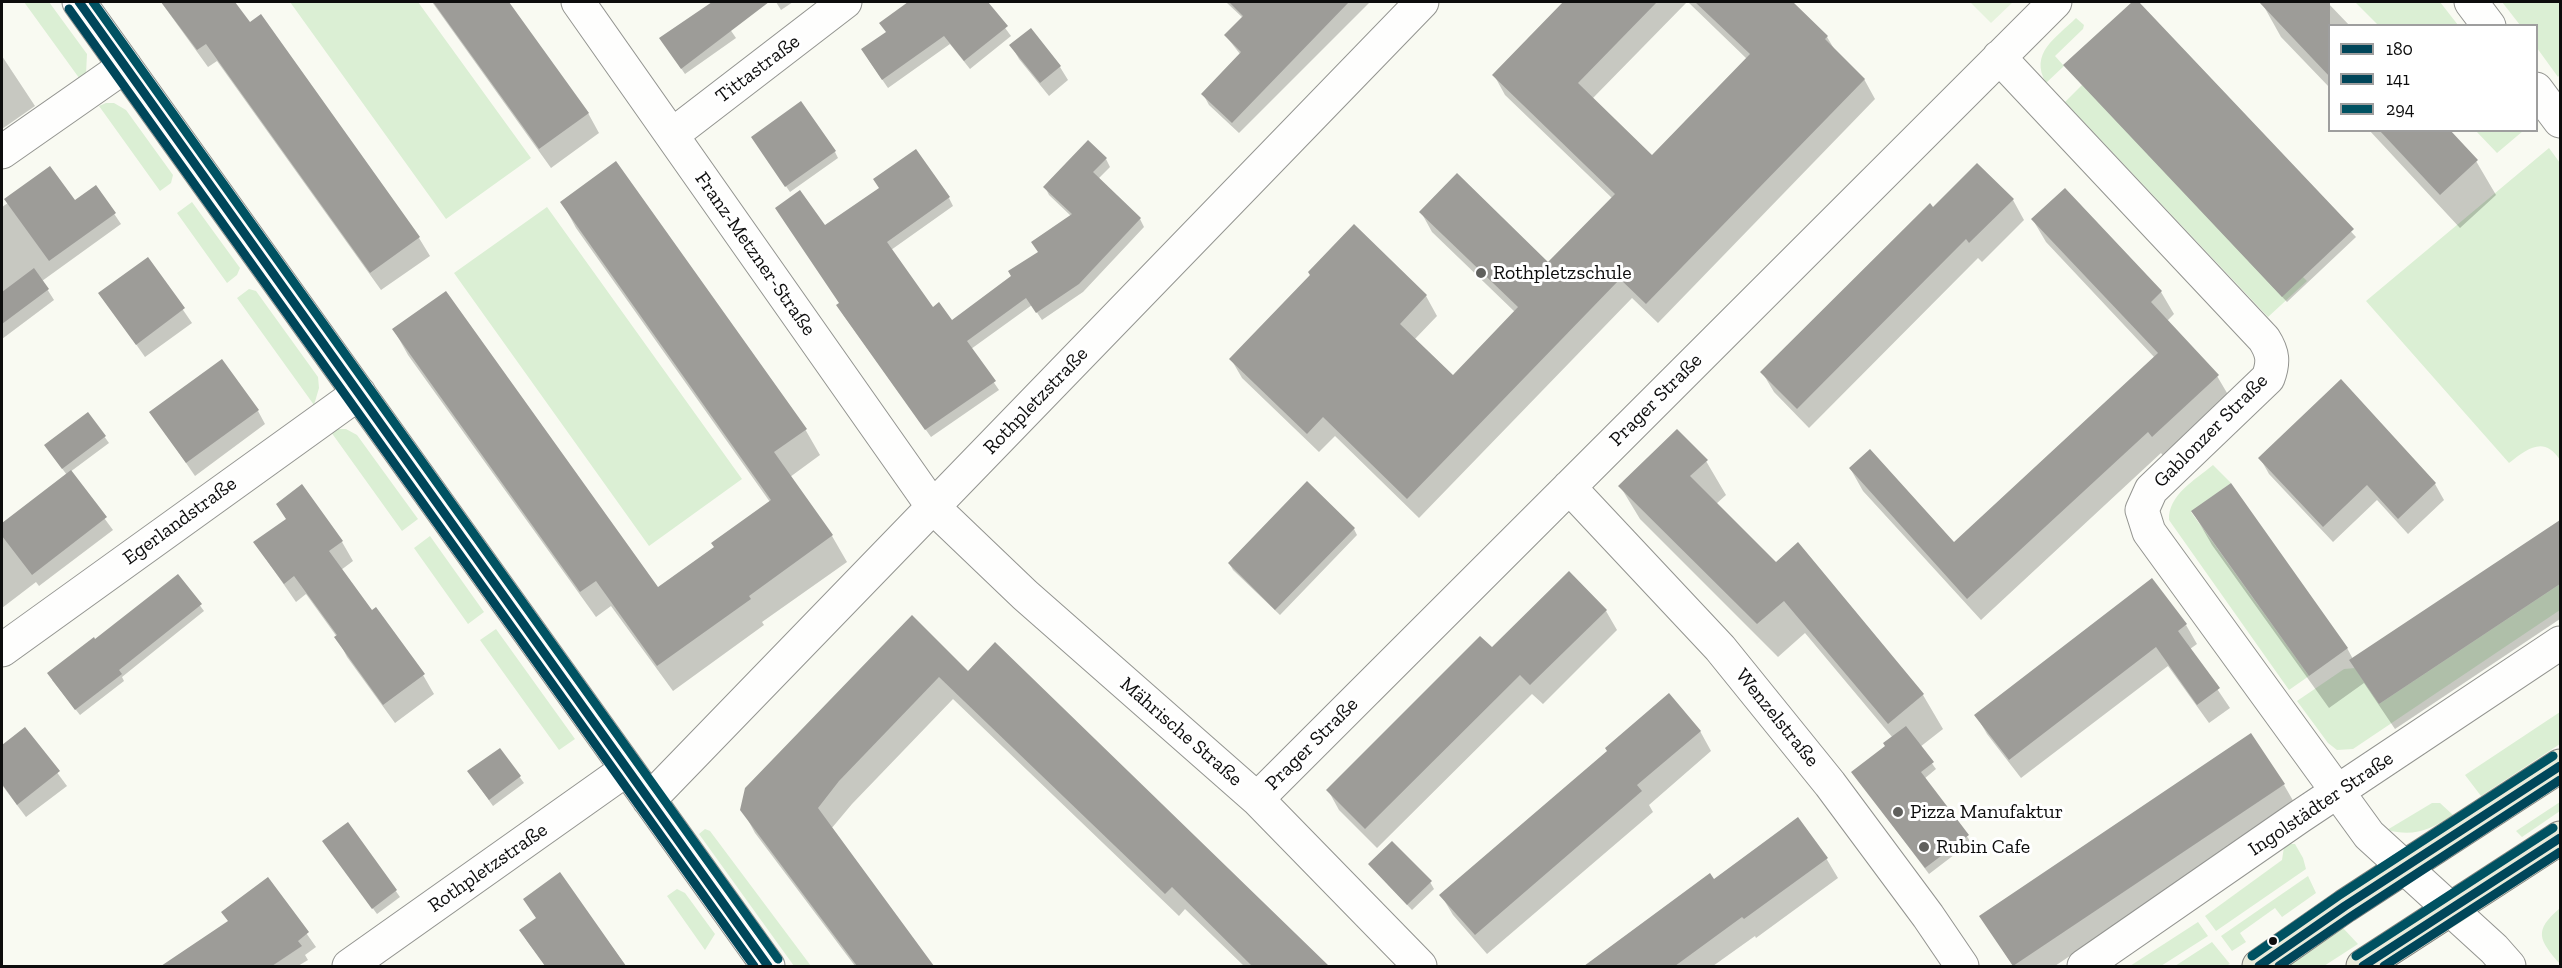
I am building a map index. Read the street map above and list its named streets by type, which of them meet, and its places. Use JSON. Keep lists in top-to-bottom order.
{
  "streets": {
    "street": [
      "Tittastraße",
      "Franz-Metzner-Straße",
      "Prager Straße",
      "Rothpletzstraße",
      "Gablonzer Straße",
      "Egerlandstraße",
      "Wenzelstraße",
      "Mährische Straße",
      "Ingolstädter Straße"
    ]
  },
  "crossings": [
    ["Tittastraße", "Franz-Metzner-Straße"],
    ["Franz-Metzner-Straße", "Rothpletzstraße"],
    ["Franz-Metzner-Straße", "Mährische Straße"],
    ["Prager Straße", "Gablonzer Straße"],
    ["Prager Straße", "Wenzelstraße"],
    ["Prager Straße", "Mährische Straße"],
    ["Rothpletzstraße", "Mährische Straße"],
    ["Gablonzer Straße", "Ingolstädter Straße"]
  ],
  "places": ["Rothpletzschule", "Pizza Manufaktur", "Rubin Cafe"],
  "lines": ["transit line 180", "transit line 294", "transit line 141"],
  "legend": ["180", "141", "294"]
}
